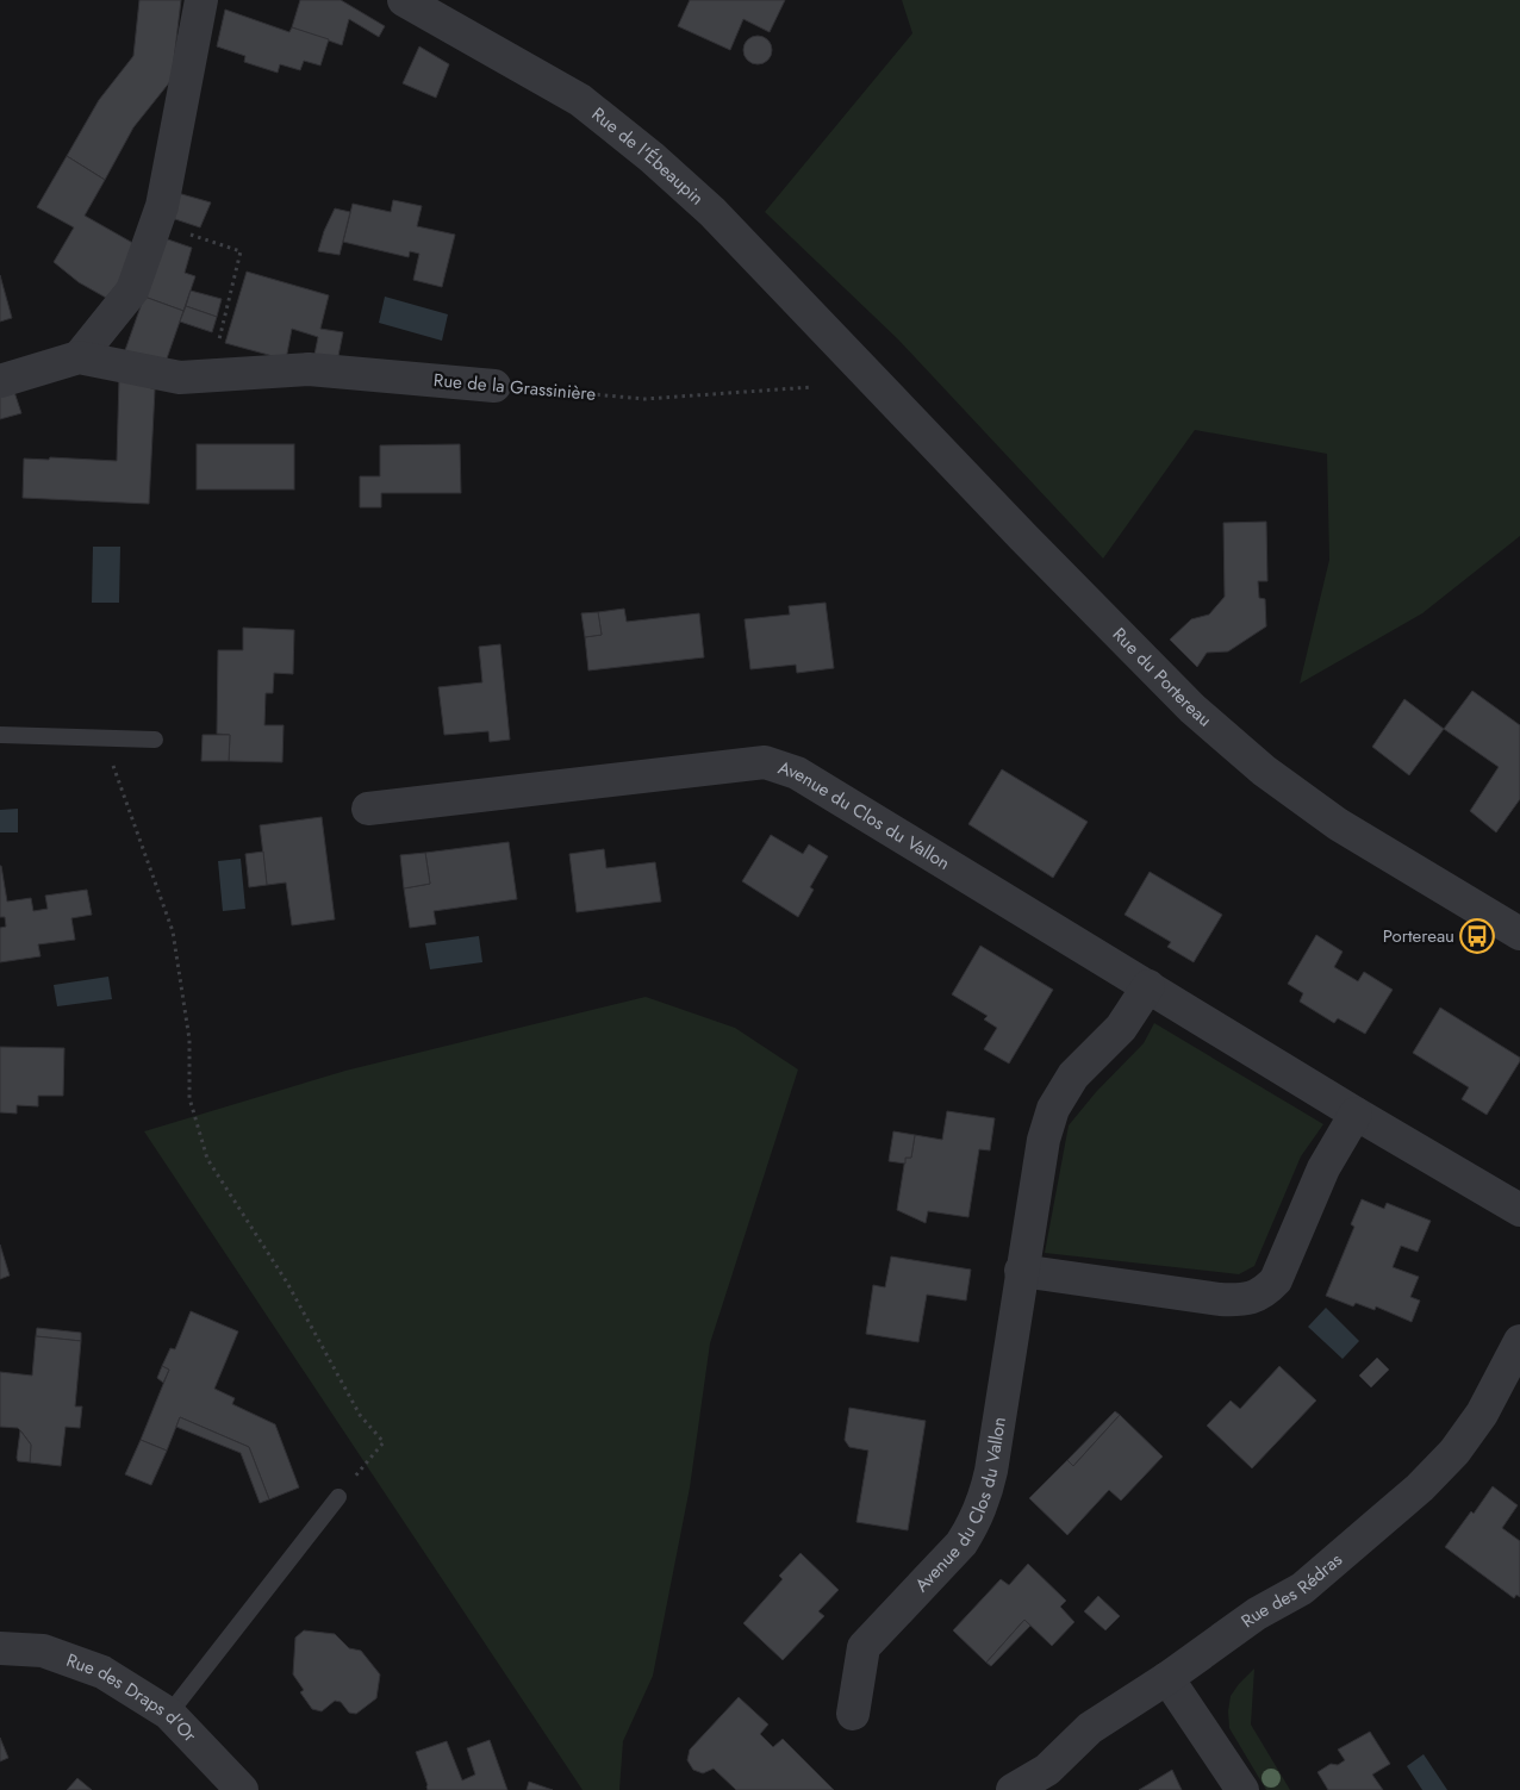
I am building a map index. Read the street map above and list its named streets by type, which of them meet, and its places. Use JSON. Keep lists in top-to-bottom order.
{
  "streets": {
    "street": [
      "Rue de l'Ébeaupin",
      "Rue de la Grassinière",
      "Rue du Portereau",
      "Avenue du Clos du Vallon",
      "Rue des Rédras",
      "Rue des Draps d'Or"
    ]
  },
  "crossings": [
    ["Rue de l'Ébeaupin", "Rue du Portereau"]
  ],
  "places": {
    "bus stop": ["Portereau"]
  }
}
